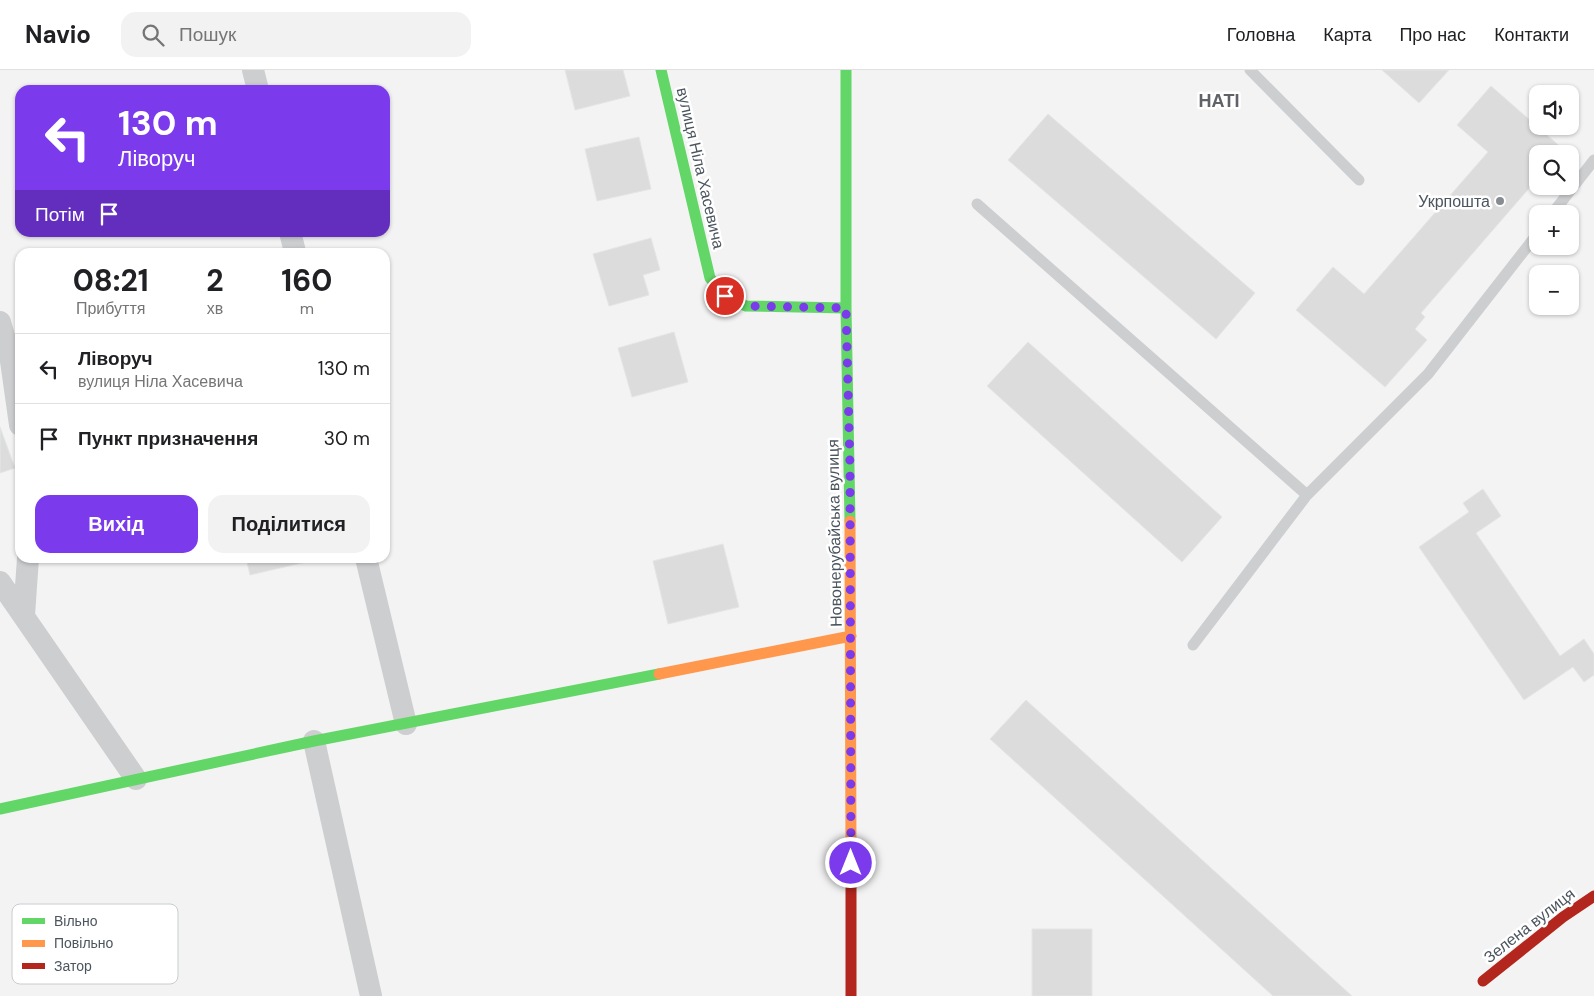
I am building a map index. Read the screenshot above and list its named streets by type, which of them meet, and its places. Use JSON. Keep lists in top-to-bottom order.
{
  "streets": {
    "street": ["вулиця Ніла Хасевича", "Новонерубайська вулиця", "Зелена вулиця"]
  },
  "crossings": [
    ["вулиця Ніла Хасевича", "Новонерубайська вулиця"]
  ],
  "districts": ["НАТІ"],
  "places": ["Укрпошта"],
  "legend": ["Вільно", "Повільно", "Затор"],
  "page": {
    "header": "Navio",
    "search": "Пошук",
    "nav": [
      "Головна",
      "Карта",
      "Про нас",
      "Контакти"
    ],
    "map_buttons": ["+", "−"],
    "turn": ["130 m", "Ліворуч"],
    "then": "Потім",
    "eta": [
      "08:21",
      "Прибуття",
      "2",
      "хв",
      "160",
      "m"
    ],
    "list": [
      {
        "name": "Ліворуч",
        "note": "вулиця Ніла Хасевича",
        "value": "130 m"
      },
      {
        "name": "Пункт призначення",
        "value": "30 m"
      }
    ],
    "buttons": ["Вихід", "Поділитися"]
  }
}
